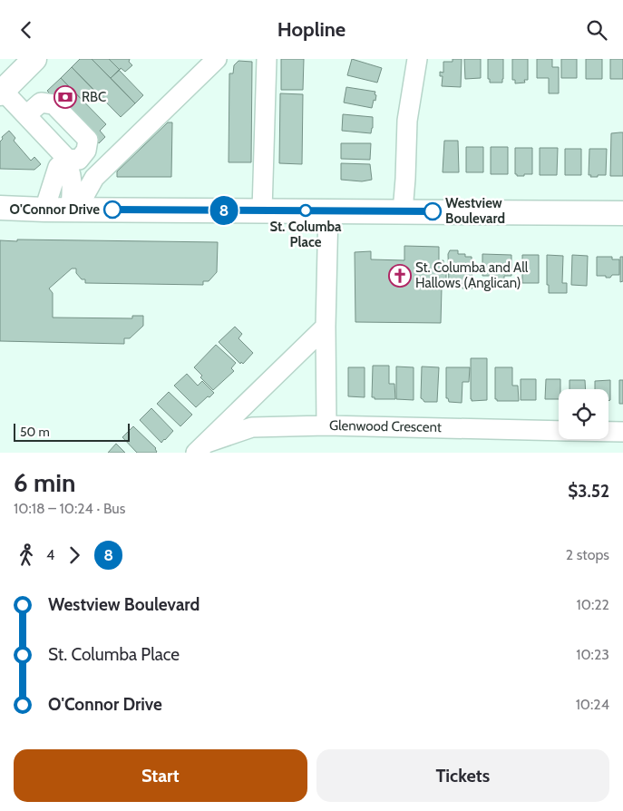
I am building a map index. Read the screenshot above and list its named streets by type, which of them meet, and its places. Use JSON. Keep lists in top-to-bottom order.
{
  "streets": {
    "street": ["Glenwood Crescent"]
  },
  "places": {
    "bank": ["RBC"],
    "other": ["O'Connor Drive", "St. Columba Place", "Westview Boulevard"],
    "church": ["St. Columba and All Hallows (Anglican)"]
  },
  "lines": ["bus line 8"],
  "scale_bar": "50 m",
  "page": {
    "header": "Hopline",
    "on_map": "8",
    "scale": "50 m",
    "heading": ["6 min", "10:18 – 10:24 · Bus", "$3.52"],
    "legs": ["4", "8", "2 stops"],
    "list": [
      {
        "name": "Westview Boulevard",
        "value": "10:22"
      },
      {
        "name": "St. Columba Place",
        "value": "10:23"
      },
      {
        "name": "O'Connor Drive",
        "value": "10:24"
      }
    ],
    "buttons": ["Start", "Tickets"]
  }
}
